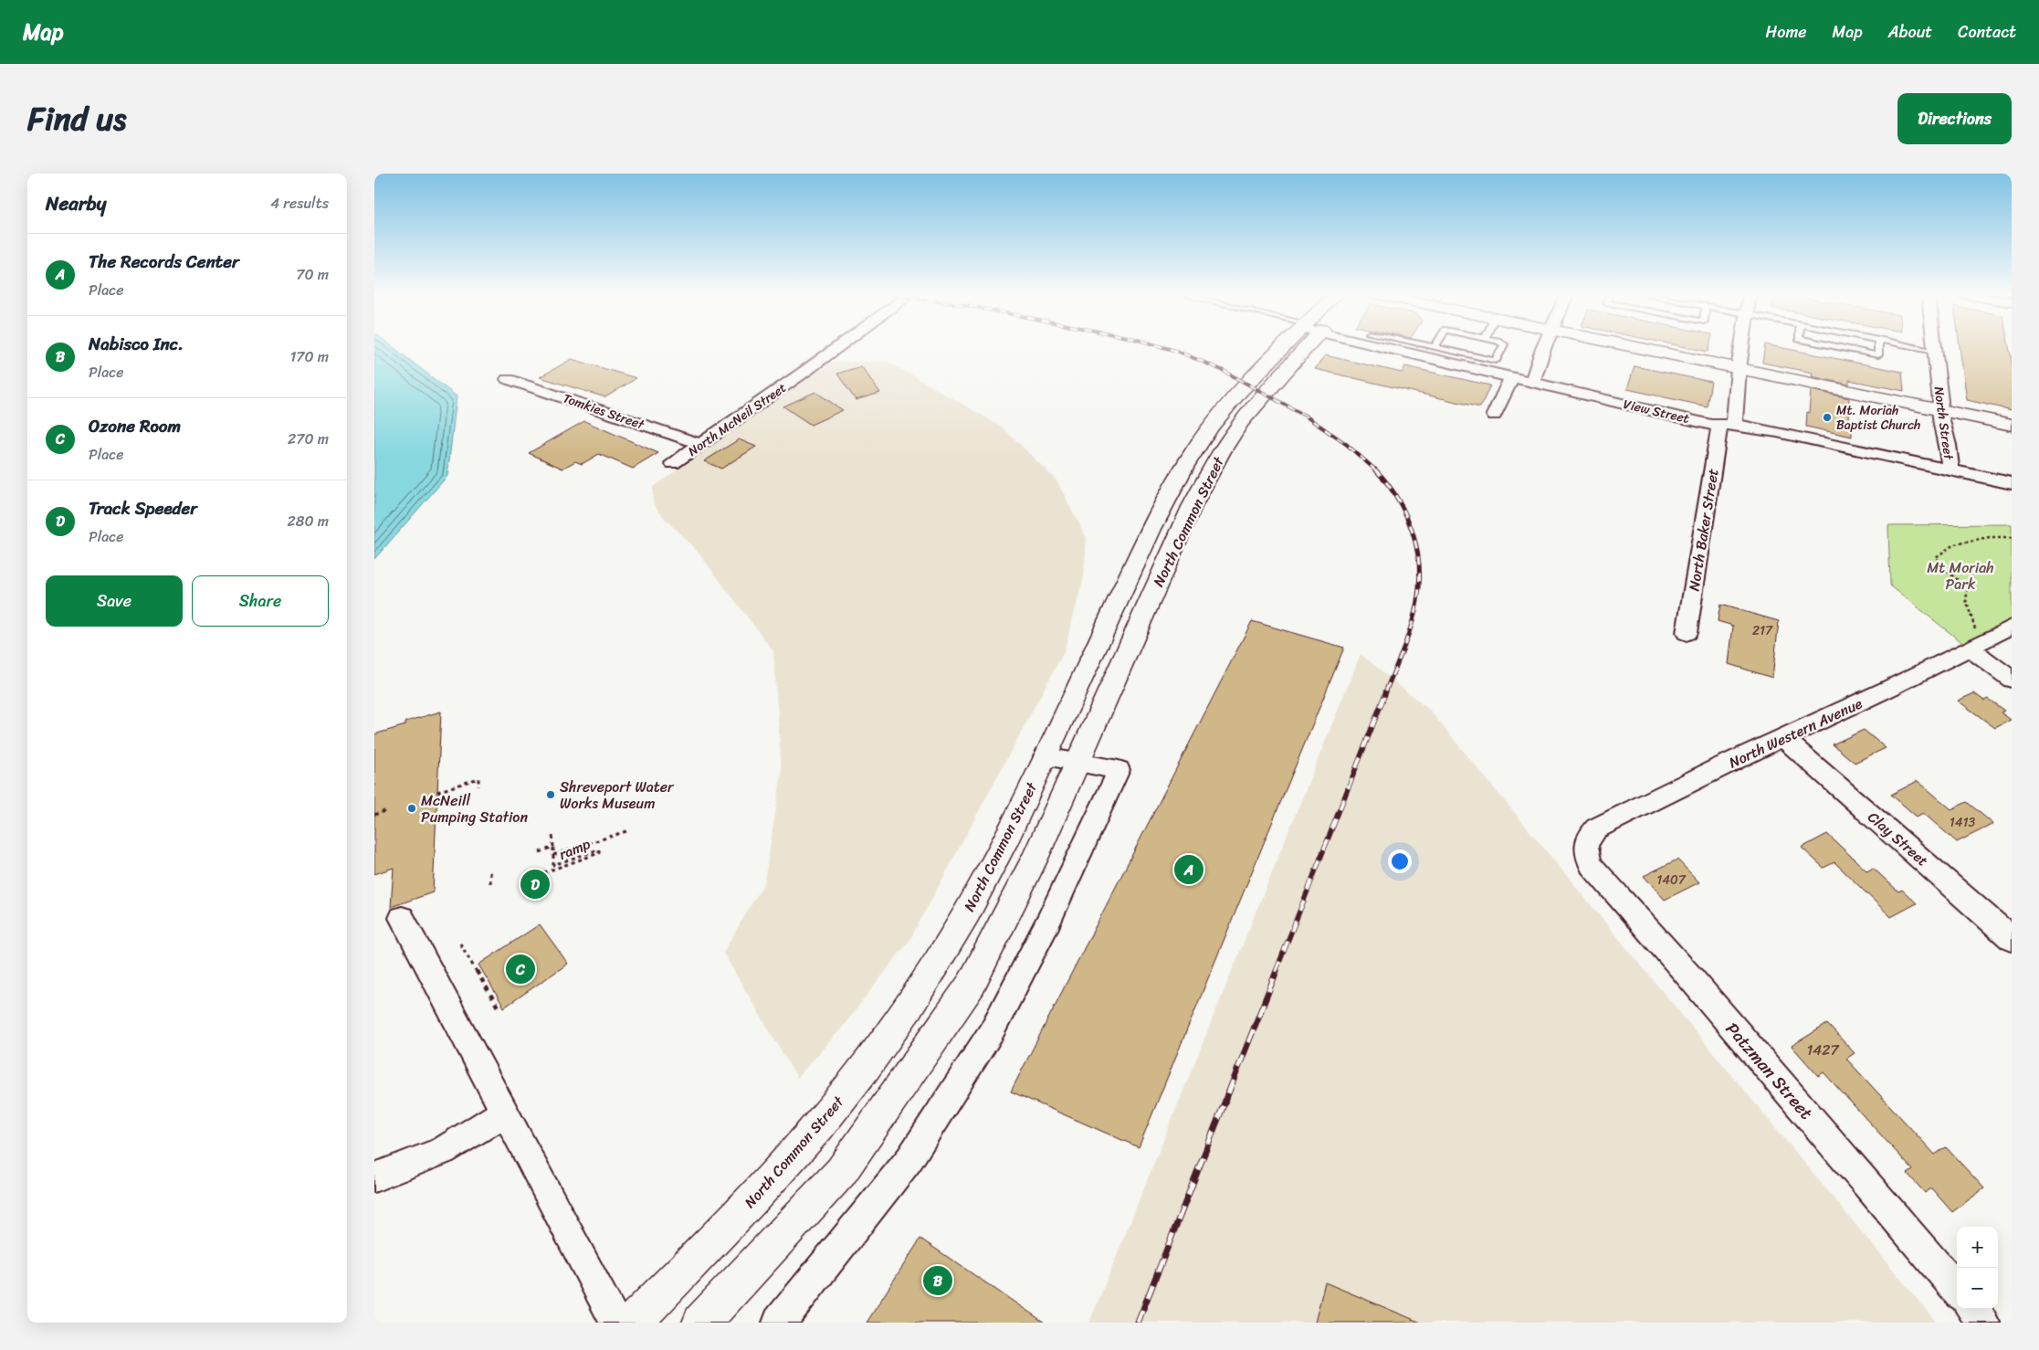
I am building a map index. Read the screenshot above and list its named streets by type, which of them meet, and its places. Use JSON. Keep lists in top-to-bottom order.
{
  "streets": {
    "main road": ["North Common Street"],
    "street": [
      "Tomkies Street",
      "View Street",
      "North McNeil Street",
      "North Street",
      "North Baker Street",
      "North Western Avenue",
      "Clay Street",
      "Patzman Street"
    ],
    "path": ["ramp"]
  },
  "crossings": [
    ["Tomkies Street", "North McNeil Street"],
    ["View Street", "North Street"],
    ["View Street", "North Baker Street"],
    ["North Western Avenue", "Clay Street"],
    ["North Western Avenue", "Patzman Street"]
  ],
  "parks": ["Mt Moriah Park"],
  "places": ["Mt. Moriah Baptist Church", "Shreveport Water Works Museum", "McNeill Pumping Station"],
  "house_numbers": [
    "217",
    "1413",
    "1407",
    "1427"
  ],
  "page": {
    "header": "Map",
    "nav": [
      "Home",
      "Map",
      "About",
      "Contact"
    ],
    "title": "Find us",
    "buttons": [
      "Directions",
      ["Save", "Share"]
    ],
    "heading": ["Nearby", "4 results"],
    "list": [
      {
        "mark": "A",
        "name": "The Records Center",
        "note": "Place",
        "value": "70 m"
      },
      {
        "mark": "B",
        "name": "Nabisco Inc.",
        "note": "Place",
        "value": "170 m"
      },
      {
        "mark": "C",
        "name": "Ozone Room",
        "note": "Place",
        "value": "270 m"
      },
      {
        "mark": "D",
        "name": "Track Speeder",
        "note": "Place",
        "value": "280 m"
      }
    ],
    "pins": [
      "A",
      "D",
      "C",
      "B"
    ],
    "map_buttons": ["+", "−"]
  }
}
